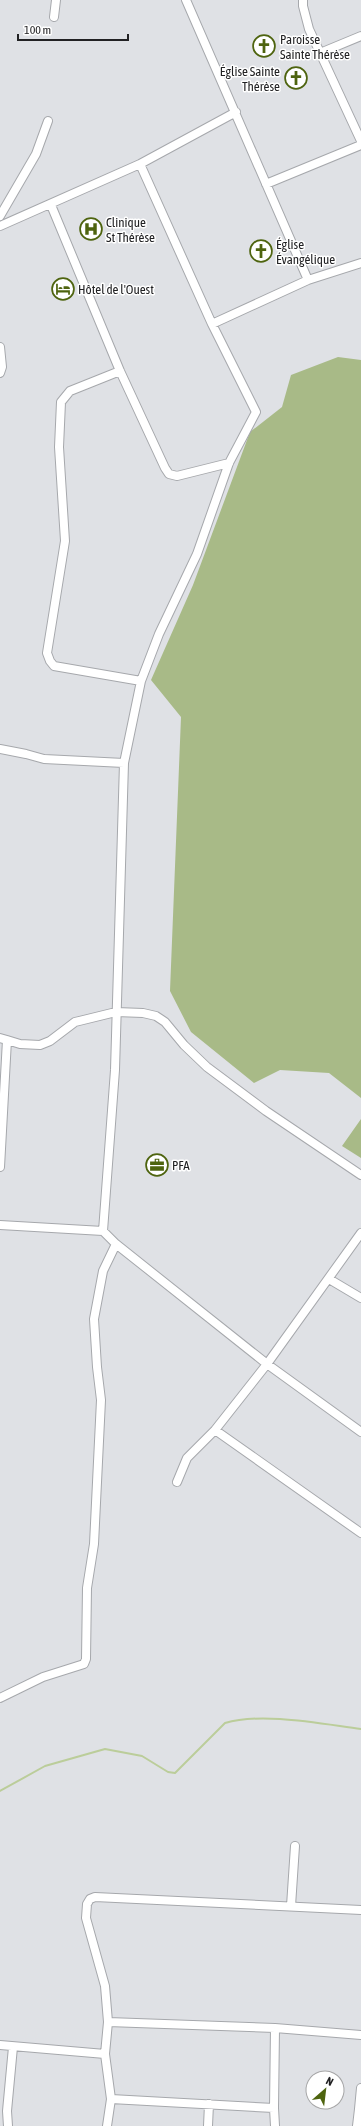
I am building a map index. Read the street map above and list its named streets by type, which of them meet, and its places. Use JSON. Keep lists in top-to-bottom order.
{
  "places": {
    "church": ["Paroisse Sainte Thérèse", "Église Sainte Thérèse", "Église Évangélique"],
    "hospital": ["Clinique St Thérèse"],
    "hotel": ["Hôtel de l'Ouest"],
    "office": ["PFA"]
  },
  "scale_bar": "100 m",
  "north": "top right"
}
